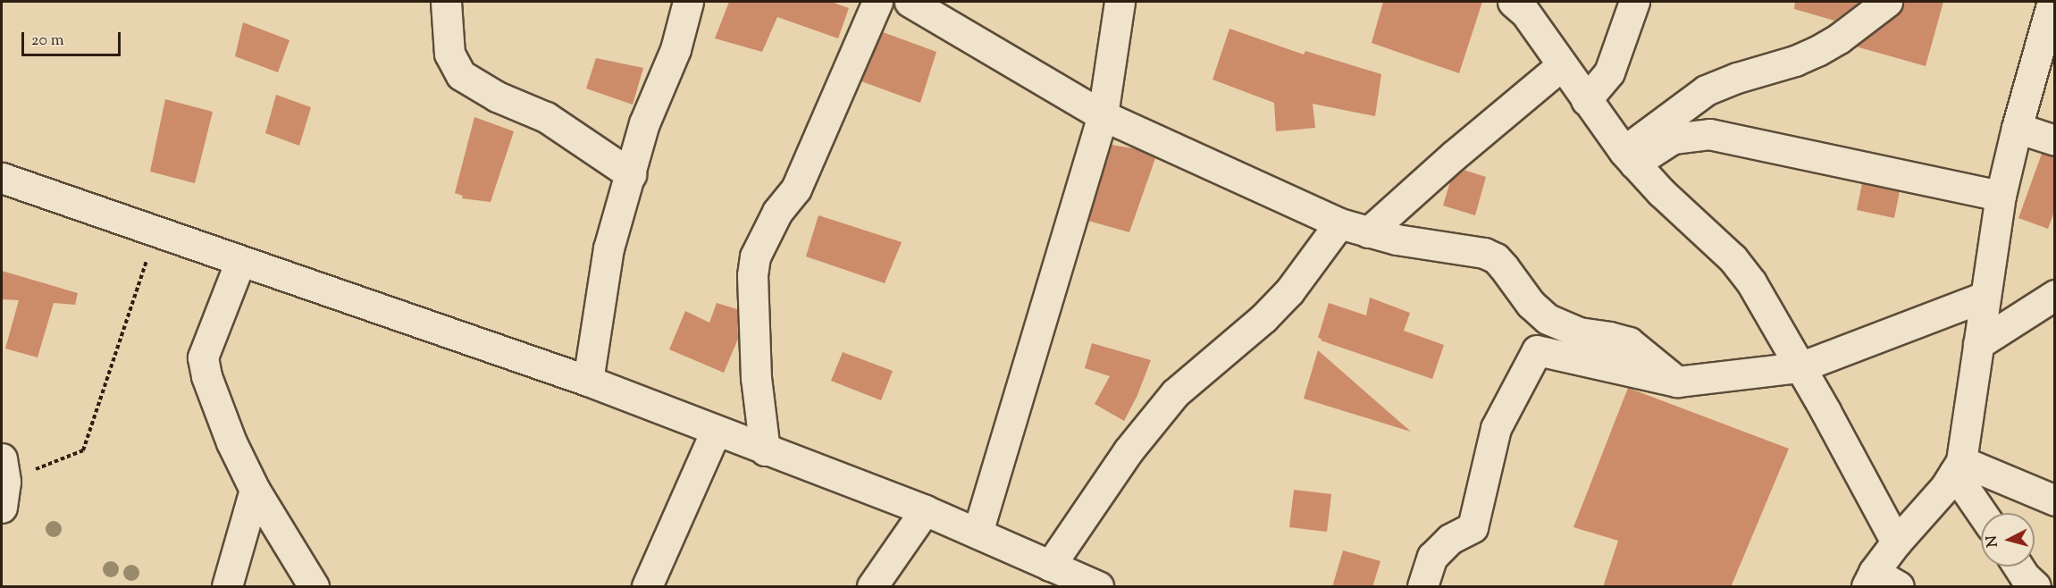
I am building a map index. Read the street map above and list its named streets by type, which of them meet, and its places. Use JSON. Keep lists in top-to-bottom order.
{
  "scale_bar": "20 m",
  "north": "left"
}
